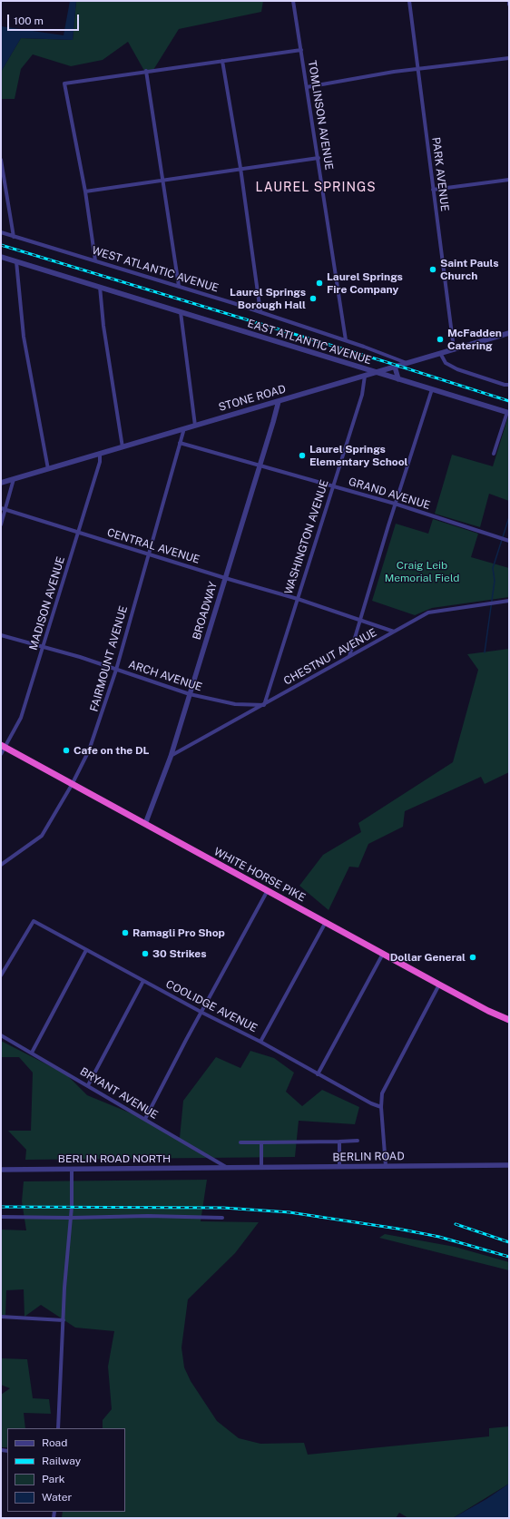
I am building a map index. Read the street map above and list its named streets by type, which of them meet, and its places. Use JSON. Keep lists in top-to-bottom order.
{
  "streets": {
    "highway": ["WHITE HORSE PIKE"],
    "street": [
      "TOMLINSON AVENUE",
      "PARK AVENUE",
      "WEST ATLANTIC AVENUE",
      "EAST ATLANTIC AVENUE",
      "STONE ROAD",
      "GRAND AVENUE",
      "WASHINGTON AVENUE",
      "CENTRAL AVENUE",
      "MADISON AVENUE",
      "BROADWAY",
      "CHESTNUT AVENUE",
      "FAIRMOUNT AVENUE",
      "ARCH AVENUE",
      "COOLIDGE AVENUE",
      "BRYANT AVENUE",
      "BERLIN ROAD",
      "BERLIN ROAD NORTH"
    ]
  },
  "crossings": [
    ["TOMLINSON AVENUE", "WEST ATLANTIC AVENUE"],
    ["PARK AVENUE", "STONE ROAD"],
    ["WEST ATLANTIC AVENUE", "STONE ROAD"],
    ["EAST ATLANTIC AVENUE", "STONE ROAD"],
    ["STONE ROAD", "WASHINGTON AVENUE"],
    ["STONE ROAD", "MADISON AVENUE"],
    ["STONE ROAD", "BROADWAY"],
    ["STONE ROAD", "FAIRMOUNT AVENUE"],
    ["GRAND AVENUE", "WASHINGTON AVENUE"],
    ["GRAND AVENUE", "BROADWAY"],
    ["GRAND AVENUE", "FAIRMOUNT AVENUE"],
    ["WASHINGTON AVENUE", "CENTRAL AVENUE"],
    ["WASHINGTON AVENUE", "CHESTNUT AVENUE"],
    ["WASHINGTON AVENUE", "ARCH AVENUE"],
    ["CENTRAL AVENUE", "MADISON AVENUE"],
    ["CENTRAL AVENUE", "BROADWAY"],
    ["CENTRAL AVENUE", "CHESTNUT AVENUE"],
    ["CENTRAL AVENUE", "FAIRMOUNT AVENUE"],
    ["MADISON AVENUE", "ARCH AVENUE"],
    ["MADISON AVENUE", "WHITE HORSE PIKE"],
    ["BROADWAY", "CHESTNUT AVENUE"],
    ["BROADWAY", "ARCH AVENUE"],
    ["BROADWAY", "WHITE HORSE PIKE"],
    ["CHESTNUT AVENUE", "ARCH AVENUE"],
    ["FAIRMOUNT AVENUE", "ARCH AVENUE"],
    ["FAIRMOUNT AVENUE", "WHITE HORSE PIKE"],
    ["BRYANT AVENUE", "BERLIN ROAD"],
    ["BRYANT AVENUE", "BERLIN ROAD NORTH"],
    ["BERLIN ROAD", "BERLIN ROAD NORTH"]
  ],
  "districts": ["LAUREL SPRINGS"],
  "parks": ["Craig Leib Memorial Field"],
  "places": [
    "Saint Pauls Church",
    "Laurel Springs Fire Company",
    "Laurel Springs Borough Hall",
    "McFadden Catering",
    "Laurel Springs Elementary School",
    "Cafe on the DL",
    "Ramagli Pro Shop",
    "30 Strikes",
    "Dollar General"
  ],
  "legend": [
    "Road",
    "Railway",
    "Park",
    "Water"
  ],
  "scale_bar": "100 m"
}
